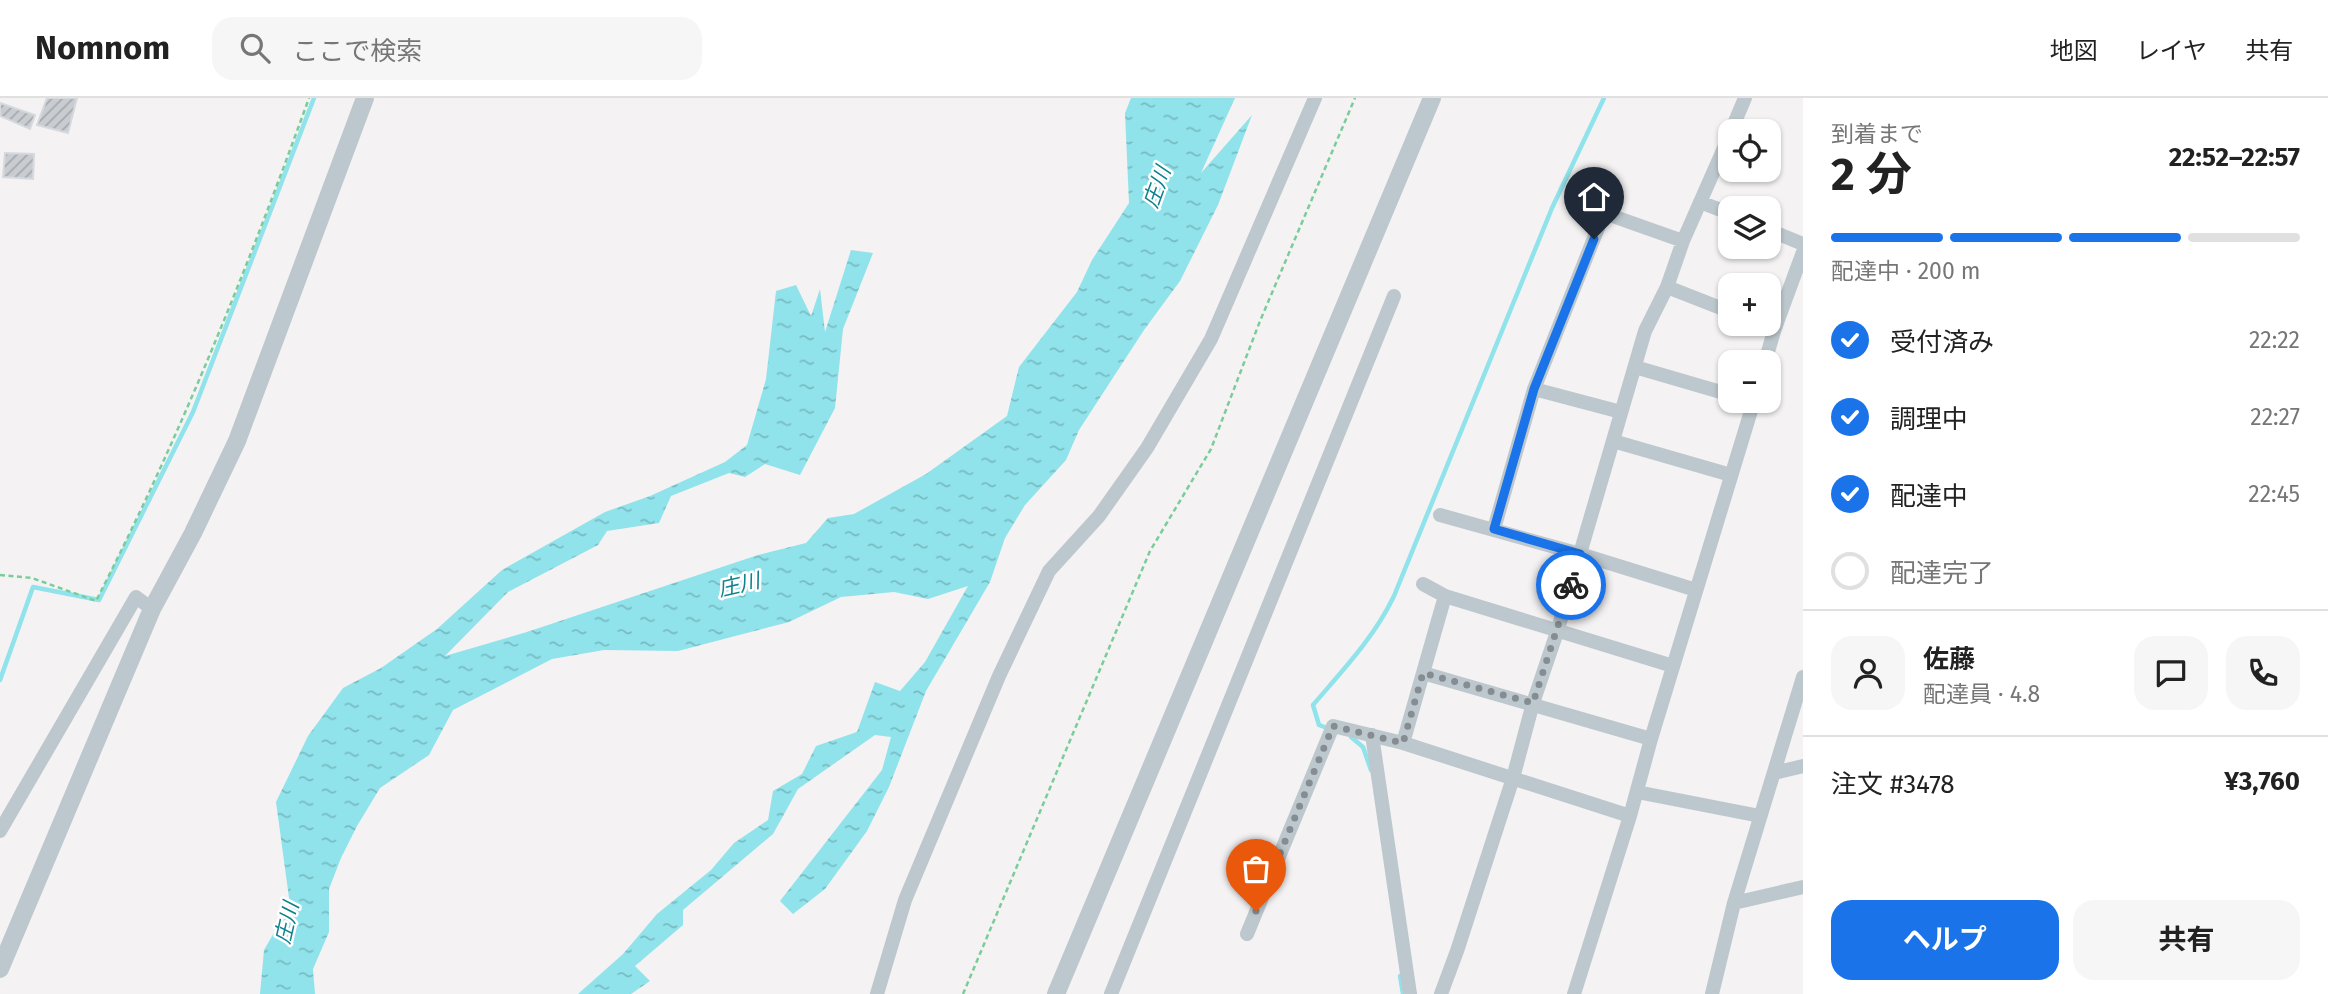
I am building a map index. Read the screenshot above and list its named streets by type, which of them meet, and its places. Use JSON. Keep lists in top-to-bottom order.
{
  "water": ["庄川"],
  "page": {
    "header": "Nomnom",
    "search": "ここで検索",
    "nav": ["地図", "レイヤ", "共有"],
    "heading": ["2 分", "到着まで", "22:52–22:57"],
    "panel": [
      "佐藤",
      "配達員 · 4.8",
      "注文 #3478",
      "¥3,760"
    ],
    "map_buttons": ["+", "−"],
    "bar": "配達中 · 200 m",
    "list": [
      ["受付済み", "22:22"],
      ["調理中", "22:27"],
      ["配達中", "22:45"],
      "配達完了"
    ],
    "buttons": ["ヘルプ", "共有"]
  }
}
